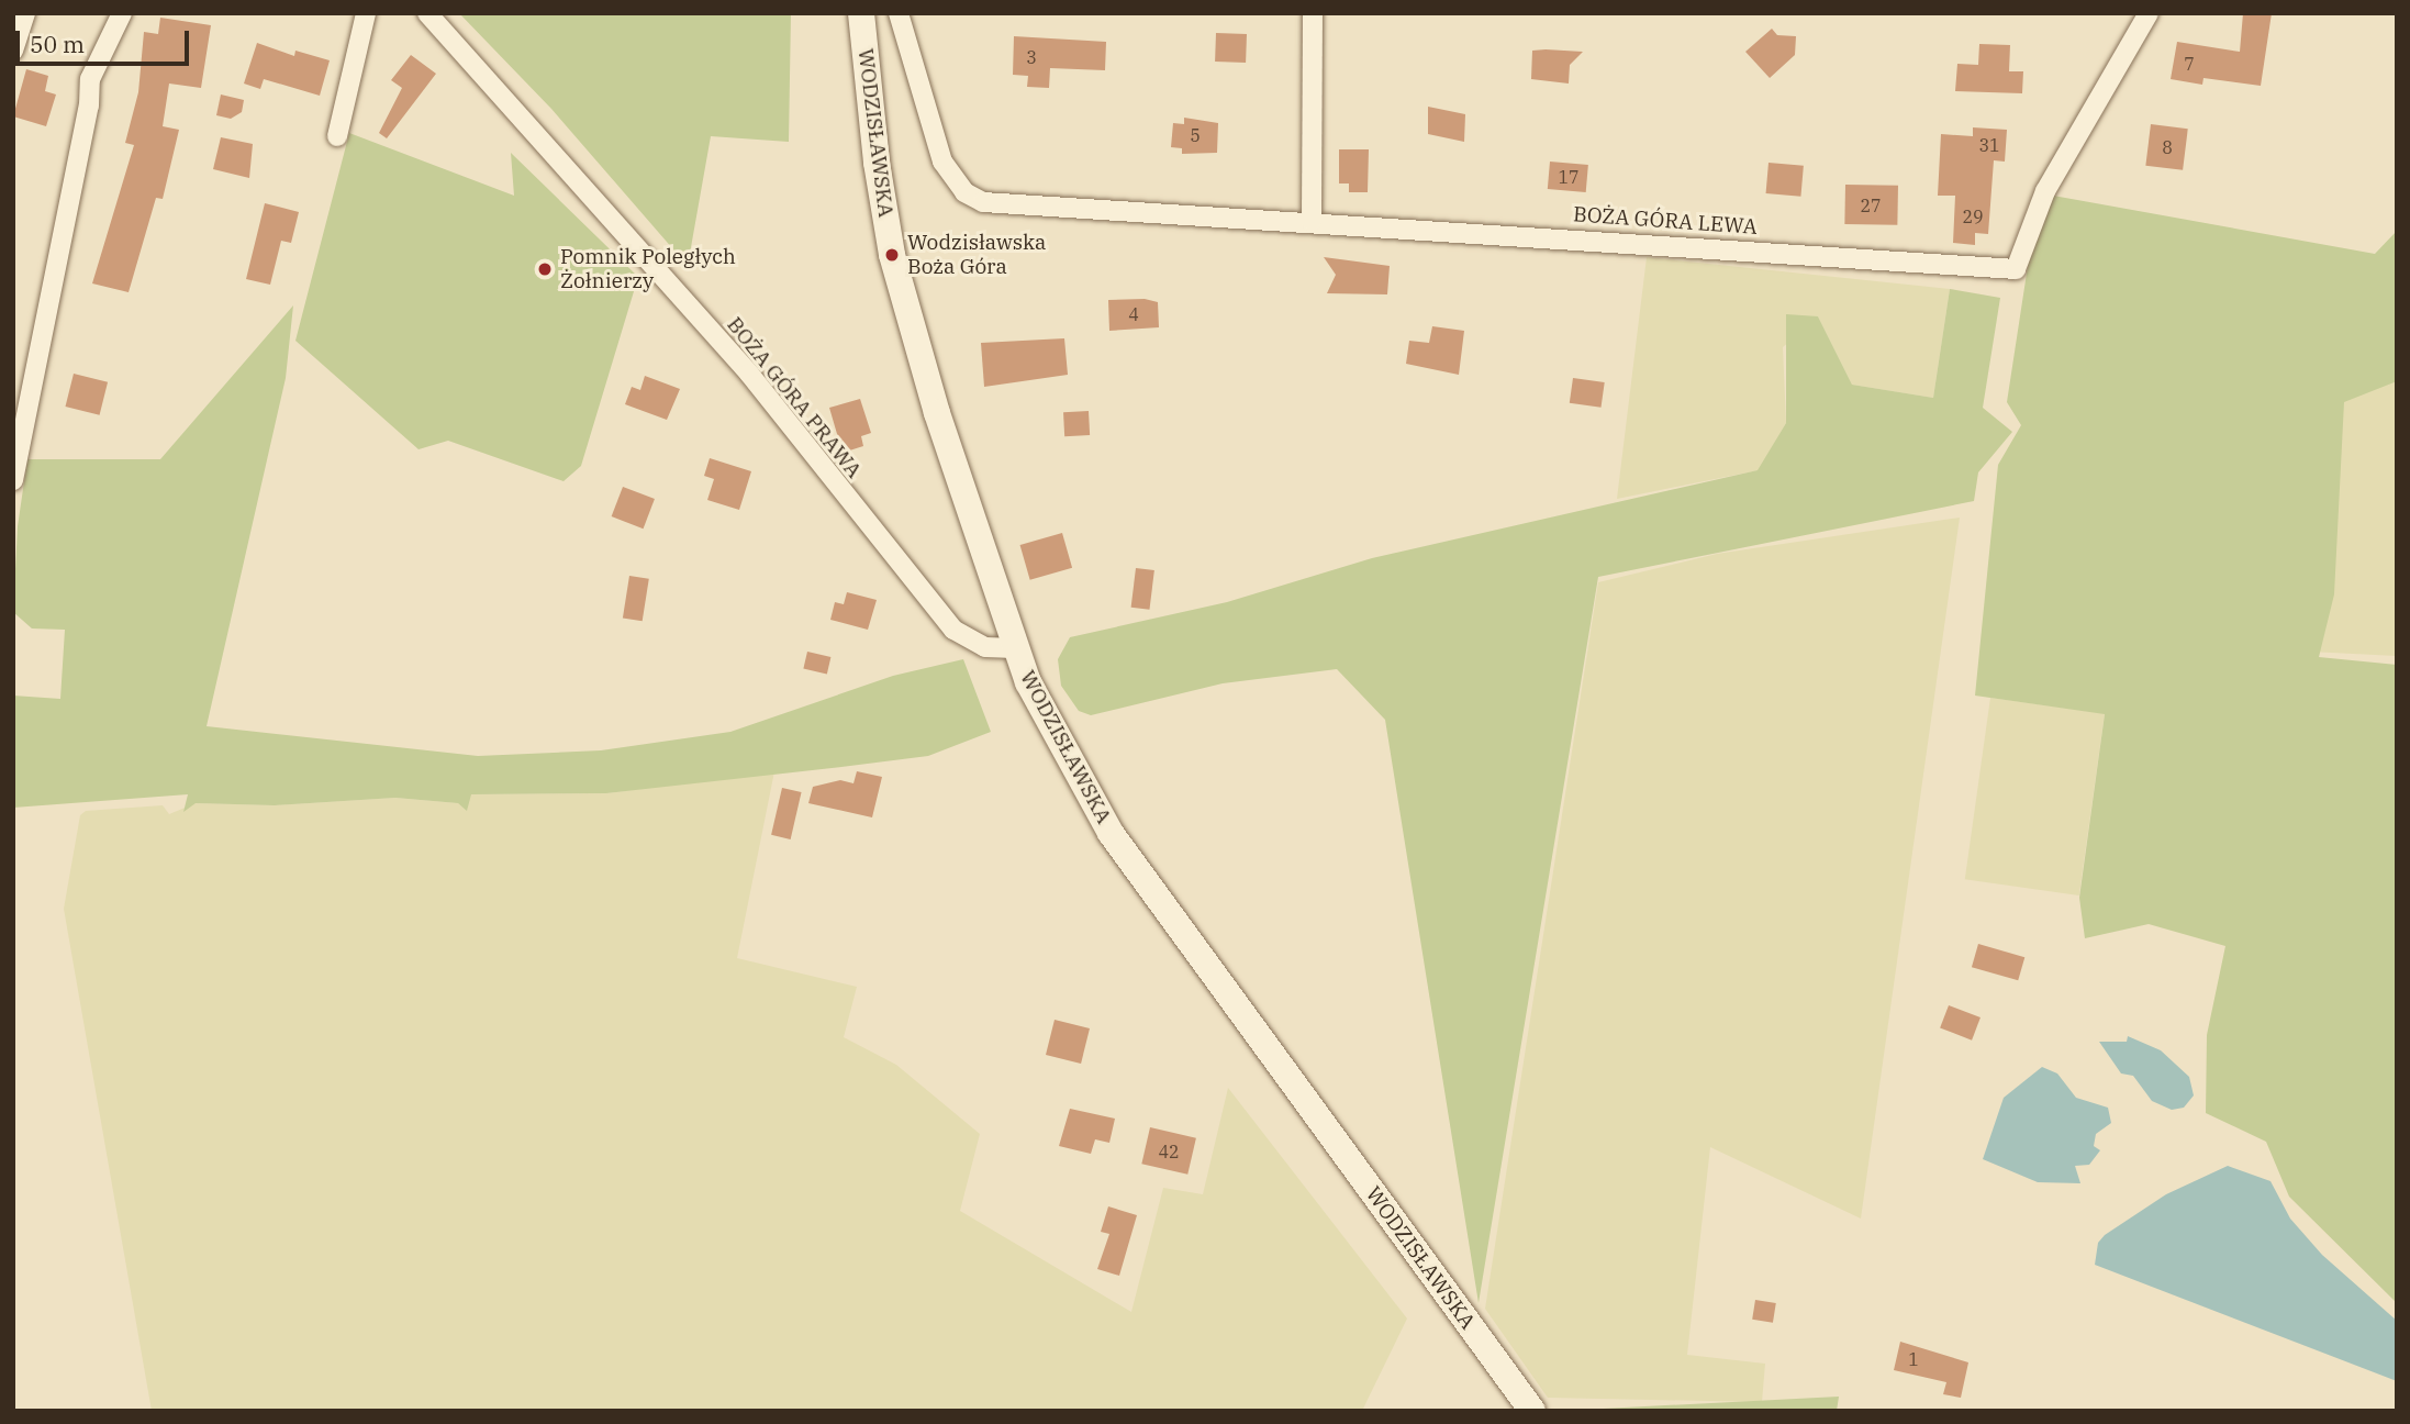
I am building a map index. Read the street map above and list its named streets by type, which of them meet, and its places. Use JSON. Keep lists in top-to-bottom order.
{
  "streets": {
    "main road": ["WODZISŁAWSKA"],
    "street": ["BOŻA GÓRA LEWA", "BOŻA GÓRA PRAWA"]
  },
  "crossings": [
    ["WODZISŁAWSKA", "BOŻA GÓRA PRAWA"]
  ],
  "places": ["Wodzisławska Boża Góra", "Pomnik Poległych Żołnierzy"],
  "house_numbers": [
    "3",
    "7",
    "5",
    "31",
    "8",
    "17",
    "27",
    "29",
    "4",
    "42",
    "1"
  ],
  "scale_bar": "50 m"
}
